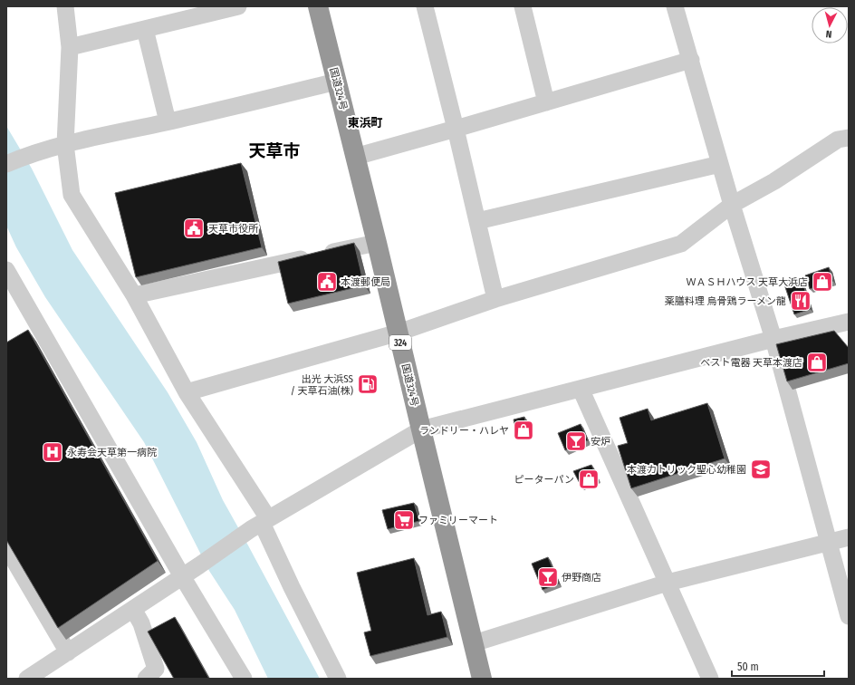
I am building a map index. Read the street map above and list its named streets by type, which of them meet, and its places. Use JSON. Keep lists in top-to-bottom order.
{
  "streets": {
    "highway": ["国道324号", "324"]
  },
  "districts": ["東浜町", "天草市"],
  "places": {
    "public building": ["天草市役所", "本渡郵便局"],
    "shop": [
      "ＷＡＳＨハウス 天草大浜店",
      "ベスト電器 天草本渡店",
      "ランドリー・ハレヤ",
      "ピーターパン"
    ],
    "restaurant": ["薬膳料理 烏骨鶏ラーメン龍"],
    "fuel station": ["出光 大浜SS / 天草石油(株)"],
    "bar": ["安炉", "伊野商店"],
    "hospital": ["永寿会天草第一病院"],
    "school or university": ["本渡カトリック聖心幼稚園"],
    "supermarket": ["ファミリーマート"]
  },
  "scale_bar": "50 m",
  "north": "bottom"
}
